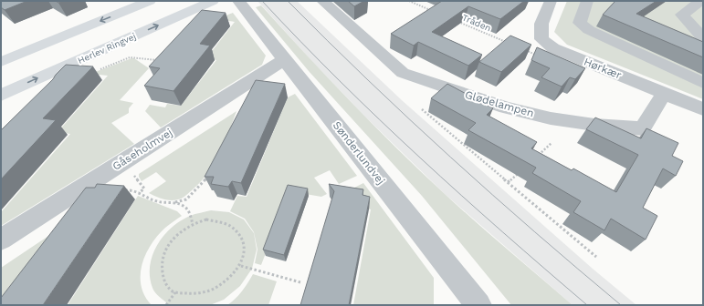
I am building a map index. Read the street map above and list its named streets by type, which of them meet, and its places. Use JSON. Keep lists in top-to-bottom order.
{
  "streets": {
    "main road": ["Herlev Ringvej"],
    "street": [
      "Hørkær",
      "Glødelampen",
      "Gåseholmvej",
      "Sønderlundvej"
    ],
    "path": ["Tråden"]
  },
  "crossings": [
    ["Hørkær", "Glødelampen"],
    ["Gåseholmvej", "Sønderlundvej"]
  ]
}
